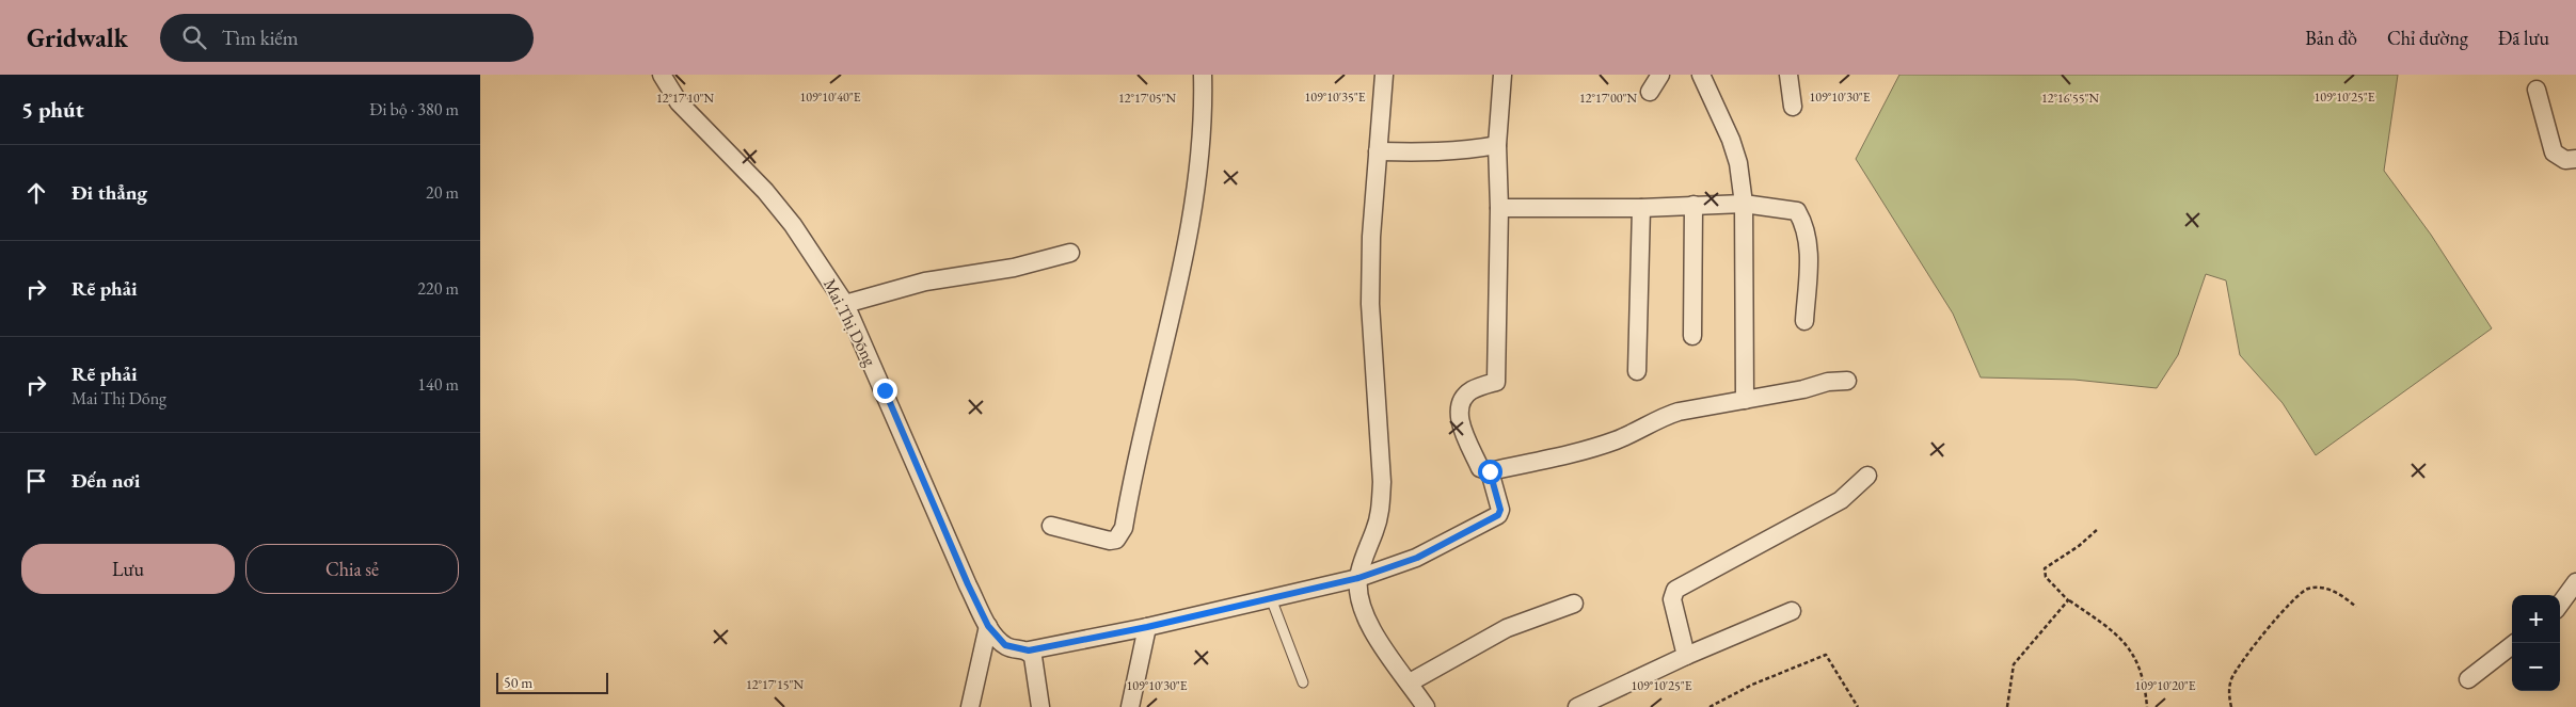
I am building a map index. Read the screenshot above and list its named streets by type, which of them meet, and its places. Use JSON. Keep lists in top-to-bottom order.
{
  "streets": {
    "street": ["Mai Thị Dõng"]
  },
  "scale_bar": "50 m",
  "page": {
    "header": "Gridwalk",
    "search": "Tìm kiếm",
    "nav": ["Bản đồ", "Chỉ đường", "Đã lưu"],
    "heading": ["5 phút", "Đi bộ · 380 m"],
    "list": [
      ["Đi thẳng", "20 m"],
      ["Rẽ phải", "220 m"],
      ["Rẽ phải", "Mai Thị Dõng", "140 m"],
      "Đến nơi"
    ],
    "buttons": ["Lưu", "Chia sẻ"],
    "map_buttons": ["+", "−"],
    "scale": "50 m"
  },
  "coordinates": [
    "109°10'40\"E",
    "109°10'35\"E",
    "109°10'30\"E",
    "109°10'25\"E",
    "12°17'10\"N",
    "12°17'05\"N",
    "12°17'00\"N",
    "12°16'55\"N",
    "12°17'15\"N",
    "109°10'20\"E"
  ]
}
